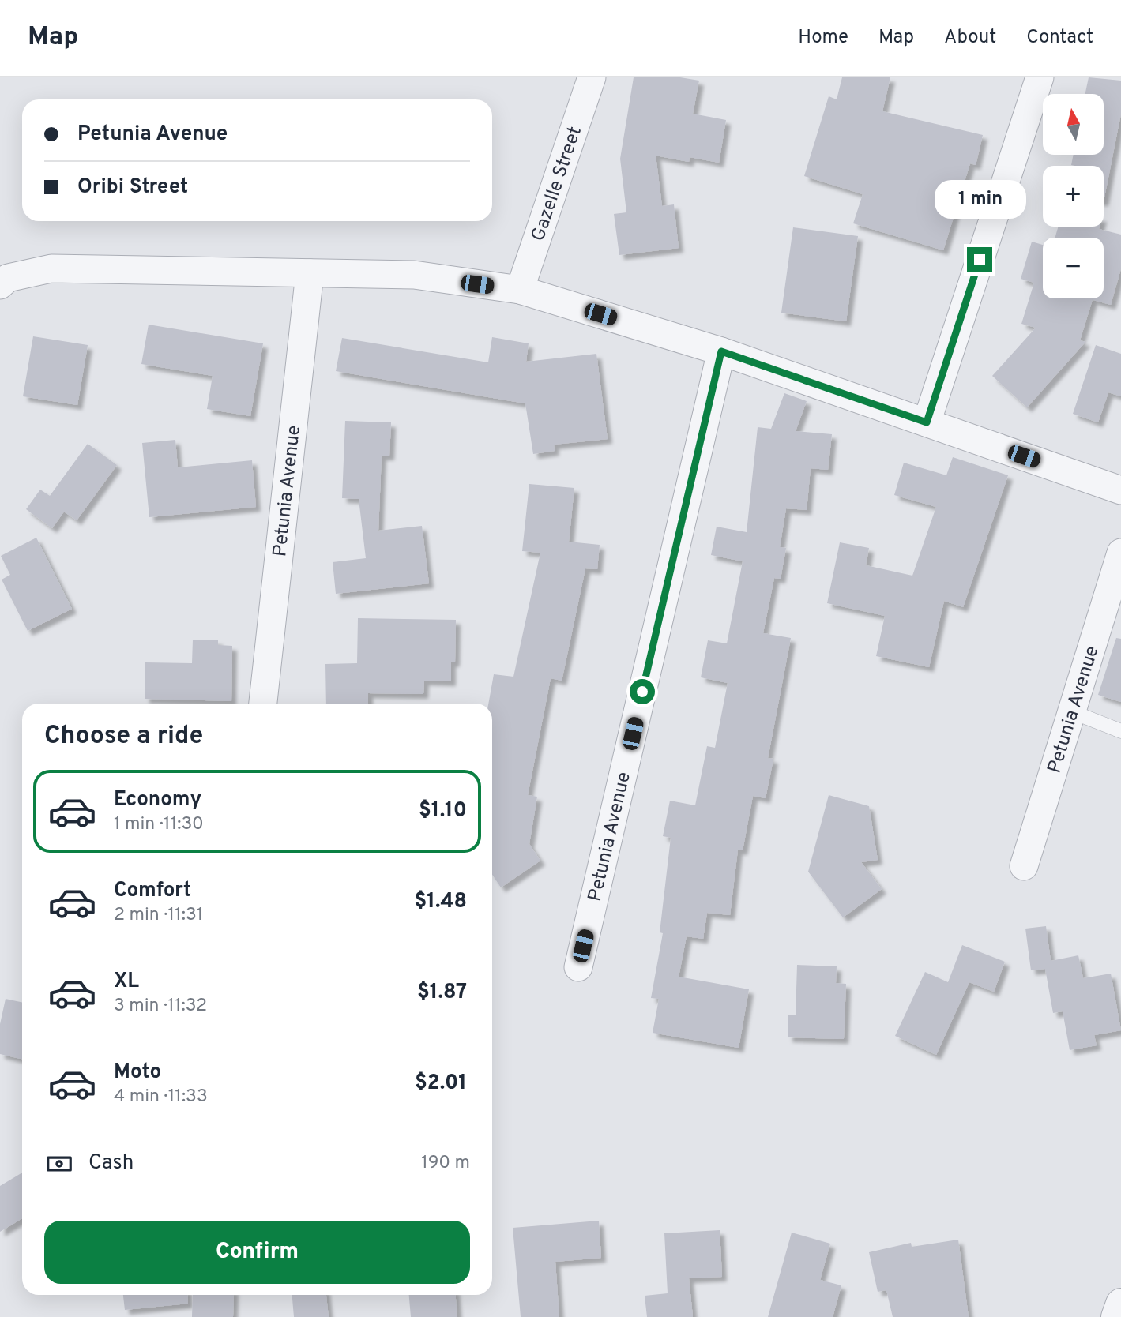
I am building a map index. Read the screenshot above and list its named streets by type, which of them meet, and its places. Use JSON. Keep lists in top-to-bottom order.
{
  "streets": {
    "street": ["Gazelle Street", "Petunia Avenue"]
  },
  "north": "top",
  "page": {
    "header": "Map",
    "nav": [
      "Home",
      "Map",
      "About",
      "Contact"
    ],
    "map_buttons": ["+", "−"],
    "banner": ["Petunia Avenue", "Oribi Street"],
    "bubble": "1 min",
    "heading": "Choose a ride",
    "list": [
      {
        "name": "Economy",
        "note": "1 min · 11:30",
        "value": "$1.10"
      },
      {
        "name": "Comfort",
        "note": "2 min · 11:31",
        "value": "$1.48"
      },
      {
        "name": "XL",
        "note": "3 min · 11:32",
        "value": "$1.87"
      },
      {
        "name": "Moto",
        "note": "4 min · 11:33",
        "value": "$2.01"
      }
    ],
    "pay": ["Cash", "190 m"],
    "buttons": "Confirm"
  }
}
